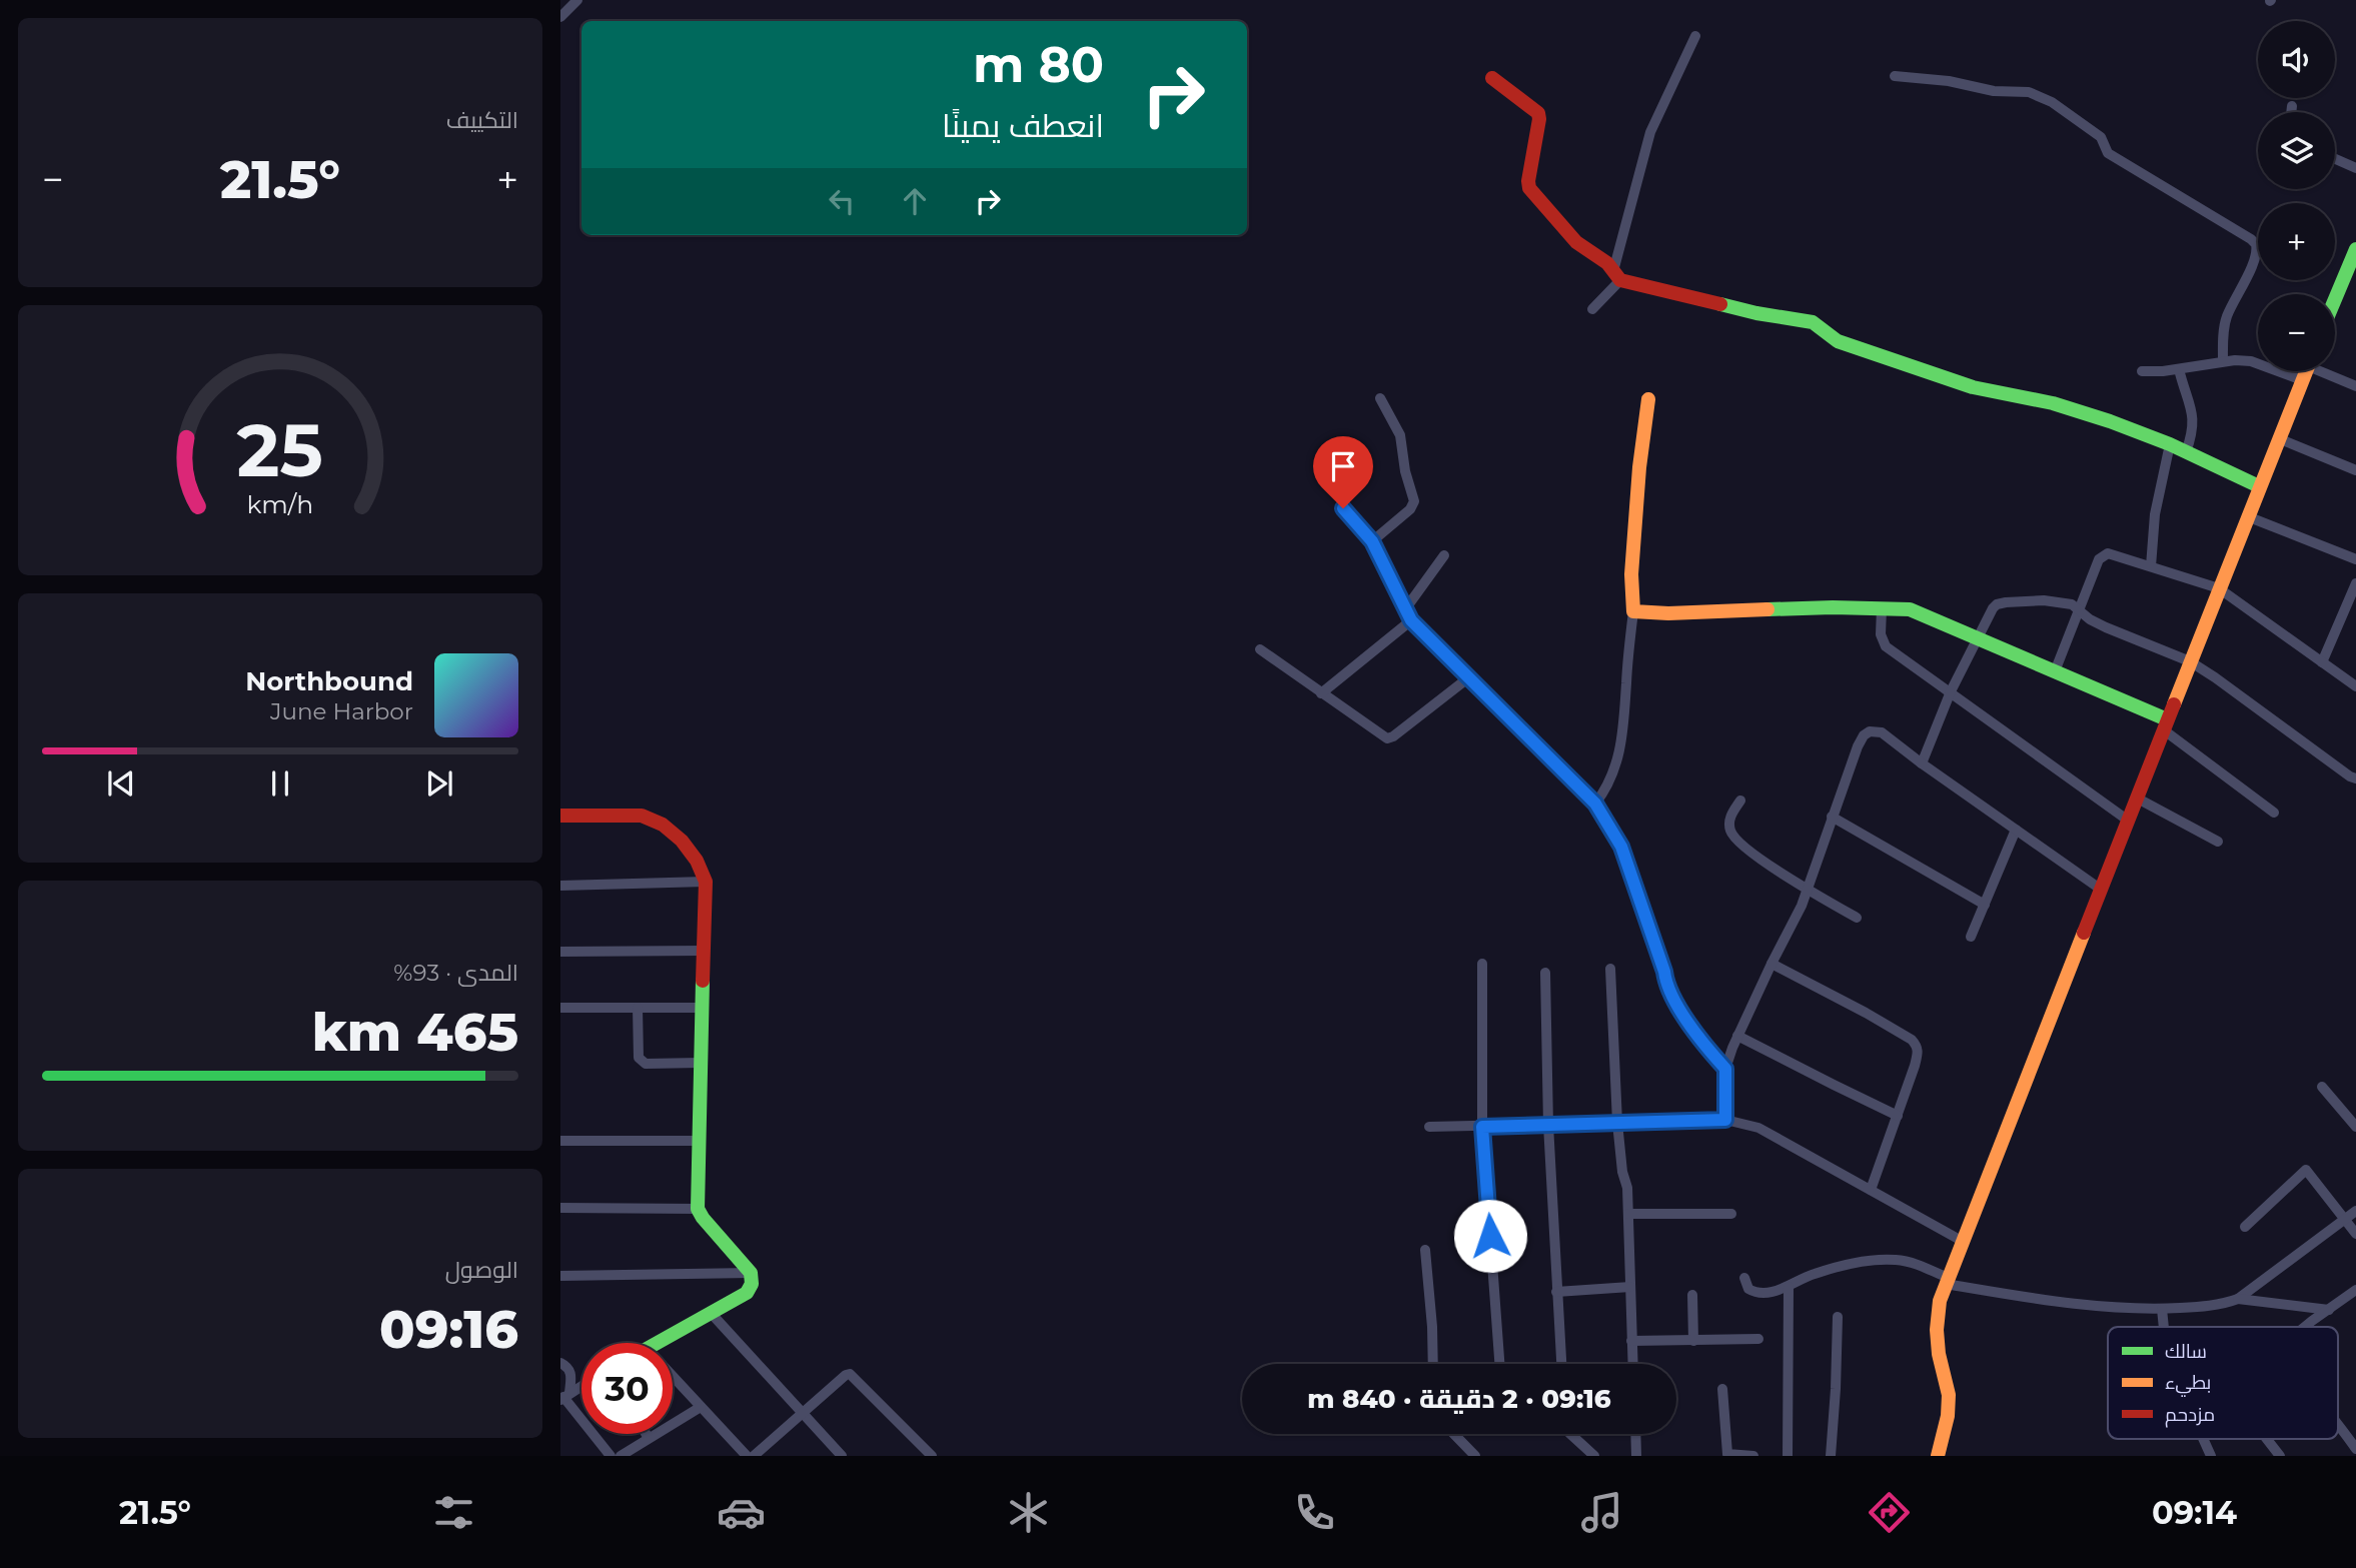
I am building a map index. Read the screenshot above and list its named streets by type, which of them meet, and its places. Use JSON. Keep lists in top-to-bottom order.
{
  "legend": ["سالك", "بطيء", "مزدحم"],
  "page": {
    "tile": [
      "التكييف",
      ["المدى · 93%", "465 km"],
      ["الوصول", "09:16"]
    ],
    "map_buttons": ["+", "−"],
    "turn": ["80 m", "انعطف يمينًا"],
    "heat": ["−", "21.5°", "+"],
    "song": ["Northbound", "June Harbor"],
    "limit": "30",
    "trip": "09:16 · 2 دقيقة · 840 m",
    "tabs": ["09:14", "21.5°"],
    "gauge": ["25", "km/h"]
  }
}
